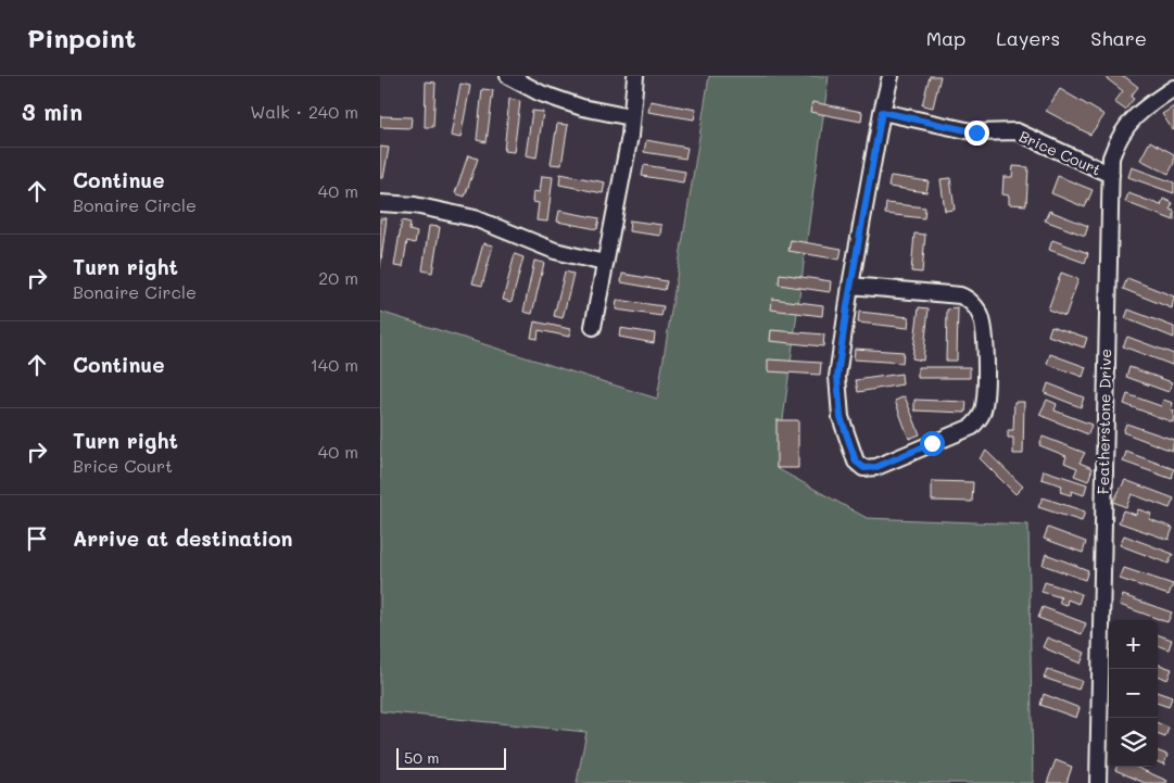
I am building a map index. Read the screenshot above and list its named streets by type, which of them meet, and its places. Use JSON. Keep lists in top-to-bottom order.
{
  "streets": {
    "street": ["Brice Court", "Featherstone Drive"]
  },
  "crossings": [
    ["Brice Court", "Featherstone Drive"]
  ],
  "scale_bar": "50 m",
  "page": {
    "header": "Pinpoint",
    "nav": ["Map", "Layers", "Share"],
    "heading": ["3 min", "Walk · 240 m"],
    "list": [
      ["Continue", "Bonaire Circle", "40 m"],
      ["Turn right", "Bonaire Circle", "20 m"],
      ["Continue", "140 m"],
      ["Turn right", "Brice Court", "40 m"],
      "Arrive at destination"
    ],
    "map_buttons": ["+", "−"],
    "scale": "50 m"
  }
}
